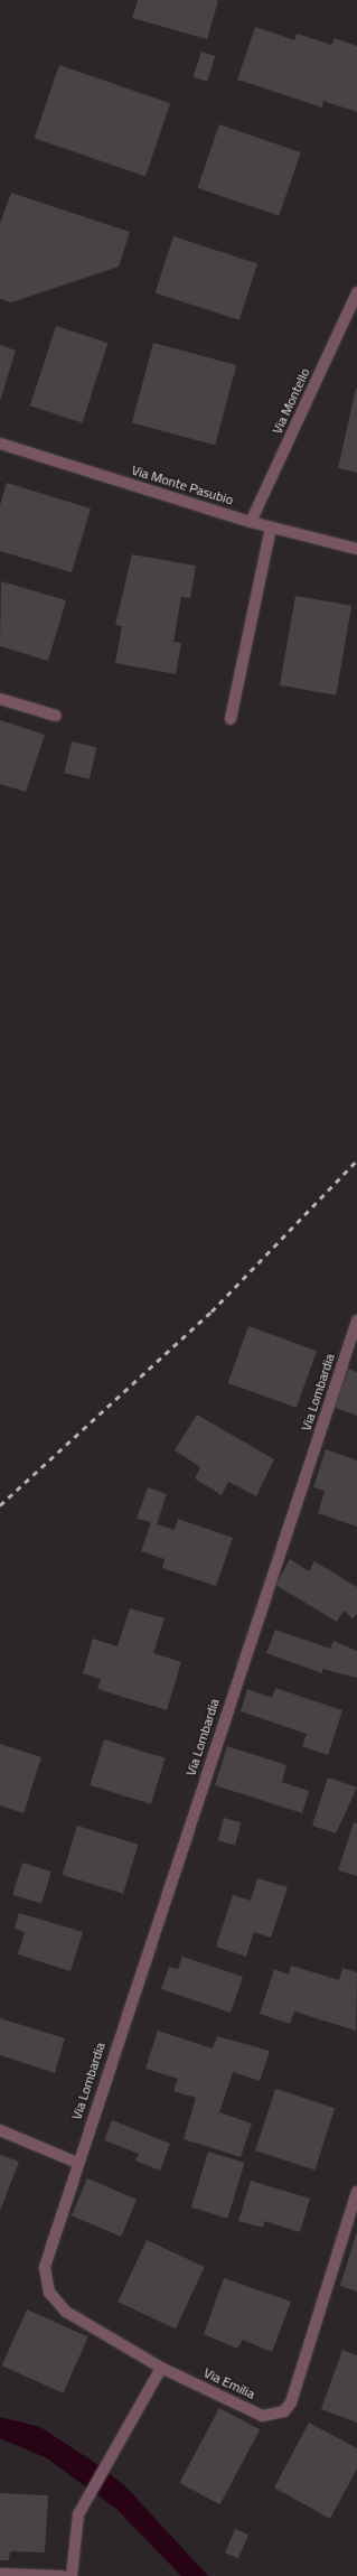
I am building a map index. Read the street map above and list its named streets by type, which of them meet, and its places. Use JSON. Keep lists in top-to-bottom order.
{
  "streets": {
    "street": [
      "Via Montello",
      "Via Monte Pasubio",
      "Via Lombardia",
      "Via Emilia"
    ]
  },
  "crossings": [
    ["Via Montello", "Via Monte Pasubio"],
    ["Via Lombardia", "Via Emilia"]
  ]
}
